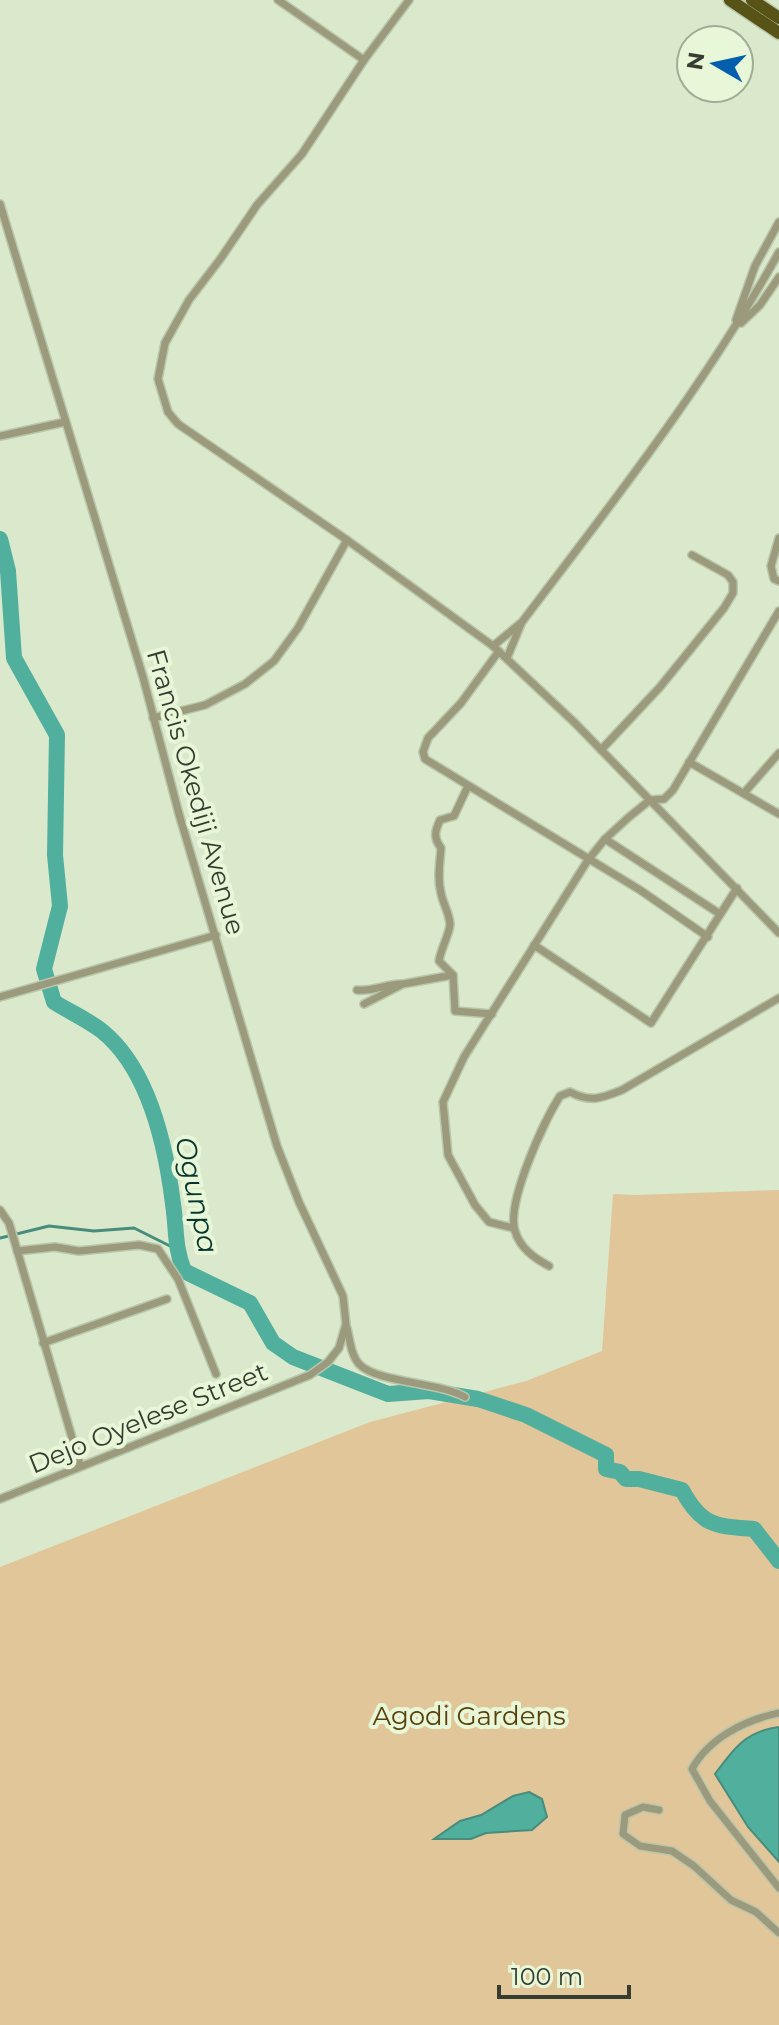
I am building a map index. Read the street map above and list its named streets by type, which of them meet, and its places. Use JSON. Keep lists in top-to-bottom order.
{
  "streets": {
    "street": ["Francis Okediji Avenue", "Dejo Oyelese Street"]
  },
  "crossings": [
    ["Francis Okediji Avenue", "Dejo Oyelese Street"]
  ],
  "water": ["Ogunpa"],
  "parks": ["Agodi Gardens"],
  "scale_bar": "100 m",
  "north": "left"
}
